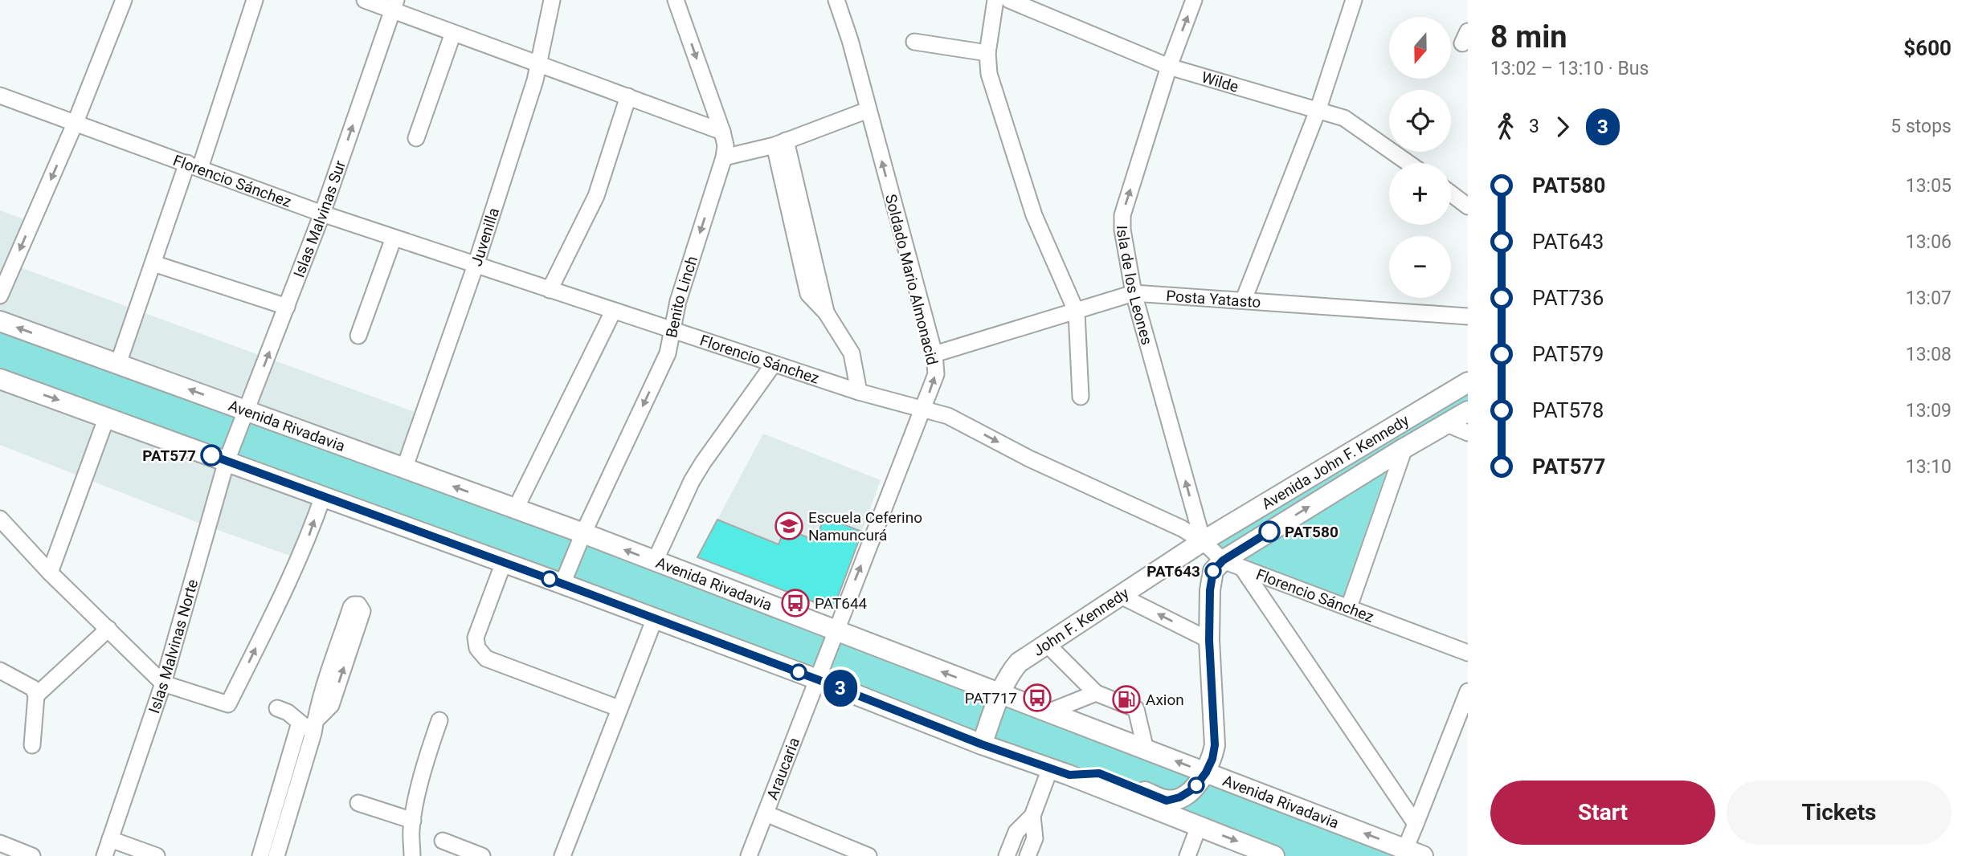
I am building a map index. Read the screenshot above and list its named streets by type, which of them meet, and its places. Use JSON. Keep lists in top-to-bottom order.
{
  "streets": {
    "main road": ["Avenida Rivadavia", "Avenida John F. Kennedy", "John F. Kennedy"],
    "street": [
      "Wilde",
      "Florencio Sánchez",
      "Islas Malvinas Sur",
      "Juvenilla",
      "Soldado Mario Almonacid",
      "Isla de los Leones",
      "Benito Linch",
      "Posta Yatasto",
      "Islas Malvinas Norte",
      "Araucaria"
    ]
  },
  "crossings": [
    ["Wilde", "Isla de los Leones"],
    ["Florencio Sánchez", "Islas Malvinas Sur"],
    ["Florencio Sánchez", "Juvenilla"],
    ["Florencio Sánchez", "Soldado Mario Almonacid"],
    ["Florencio Sánchez", "Isla de los Leones"],
    ["Florencio Sánchez", "Benito Linch"],
    ["Florencio Sánchez", "Avenida John F. Kennedy"],
    ["Florencio Sánchez", "John F. Kennedy"],
    ["Islas Malvinas Sur", "Avenida Rivadavia"],
    ["Islas Malvinas Sur", "Islas Malvinas Norte"],
    ["Juvenilla", "Avenida Rivadavia"],
    ["Soldado Mario Almonacid", "Posta Yatasto"],
    ["Soldado Mario Almonacid", "Avenida Rivadavia"],
    ["Soldado Mario Almonacid", "Araucaria"],
    ["Isla de los Leones", "Posta Yatasto"],
    ["Isla de los Leones", "Avenida John F. Kennedy"],
    ["Isla de los Leones", "John F. Kennedy"],
    ["Benito Linch", "Avenida Rivadavia"],
    ["Avenida Rivadavia", "John F. Kennedy"],
    ["Avenida John F. Kennedy", "John F. Kennedy"]
  ],
  "places": {
    "other": ["PAT577", "PAT580", "PAT643"],
    "school or university": ["Escuela Ceferino Namuncurá"],
    "bus stop": ["PAT644", "PAT717"],
    "fuel station": ["Axion"]
  },
  "lines": ["bus line 3"],
  "north": "bottom",
  "page": {
    "on_map": "3",
    "heading": ["8 min", "13:02 – 13:10 · Bus", "$600"],
    "map_buttons": ["+", "−"],
    "legs": ["3", "3", "5 stops"],
    "list": [
      {
        "name": "PAT580",
        "value": "13:05"
      },
      {
        "name": "PAT643",
        "value": "13:06"
      },
      {
        "name": "PAT736",
        "value": "13:07"
      },
      {
        "name": "PAT579",
        "value": "13:08"
      },
      {
        "name": "PAT578",
        "value": "13:09"
      },
      {
        "name": "PAT577",
        "value": "13:10"
      }
    ],
    "buttons": ["Start", "Tickets"]
  }
}
